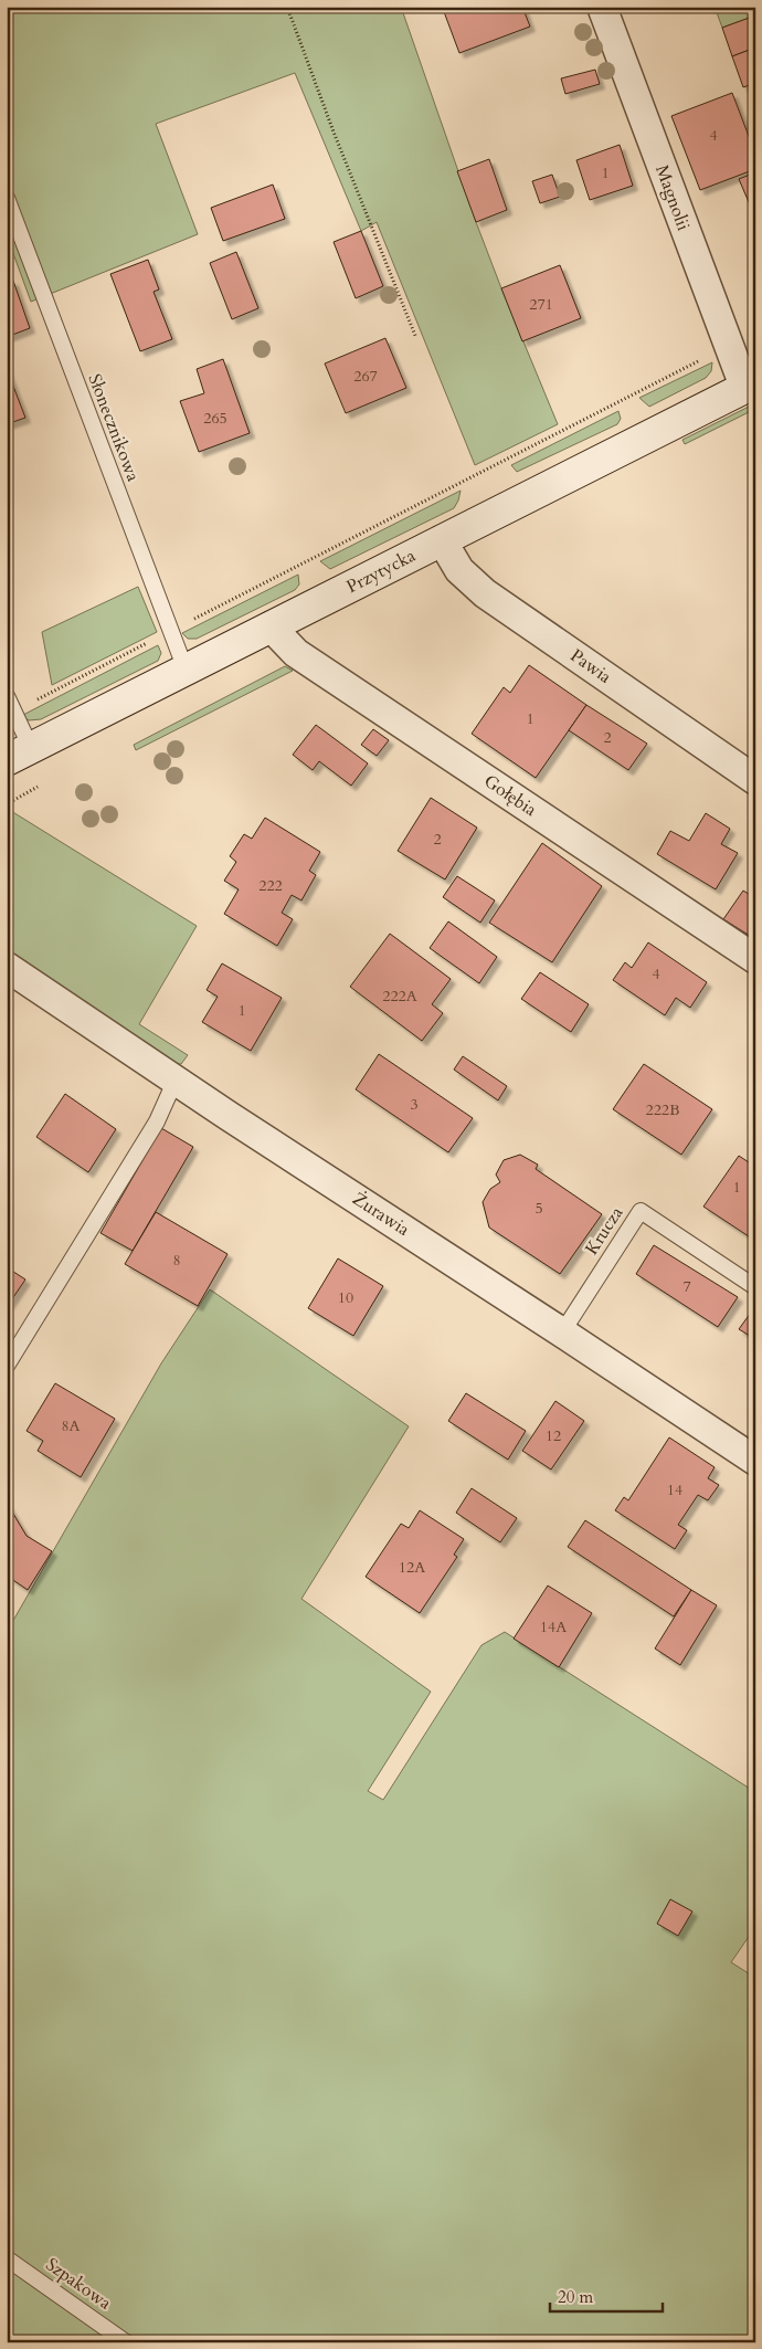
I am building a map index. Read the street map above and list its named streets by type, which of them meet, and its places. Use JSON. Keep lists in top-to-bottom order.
{
  "streets": {
    "main road": ["Przytycka"],
    "street": [
      "Magnolii",
      "Pawia",
      "Gołębia",
      "Żurawia"
    ],
    "lane": ["Słonecznikowa", "Krucza", "Szpakowa"]
  },
  "crossings": [
    ["Magnolii", "Przytycka"],
    ["Słonecznikowa", "Przytycka"],
    ["Przytycka", "Pawia"],
    ["Przytycka", "Gołębia"],
    ["Żurawia", "Krucza"]
  ],
  "house_numbers": [
    "4",
    "1",
    "271",
    "267",
    "265",
    "1",
    "2",
    "2",
    "222",
    "4",
    "222A",
    "1",
    "3",
    "222B",
    "1",
    "5",
    "8",
    "7",
    "10",
    "8A",
    "12",
    "14",
    "12A",
    "14A"
  ],
  "scale_bar": "20 m"
}
